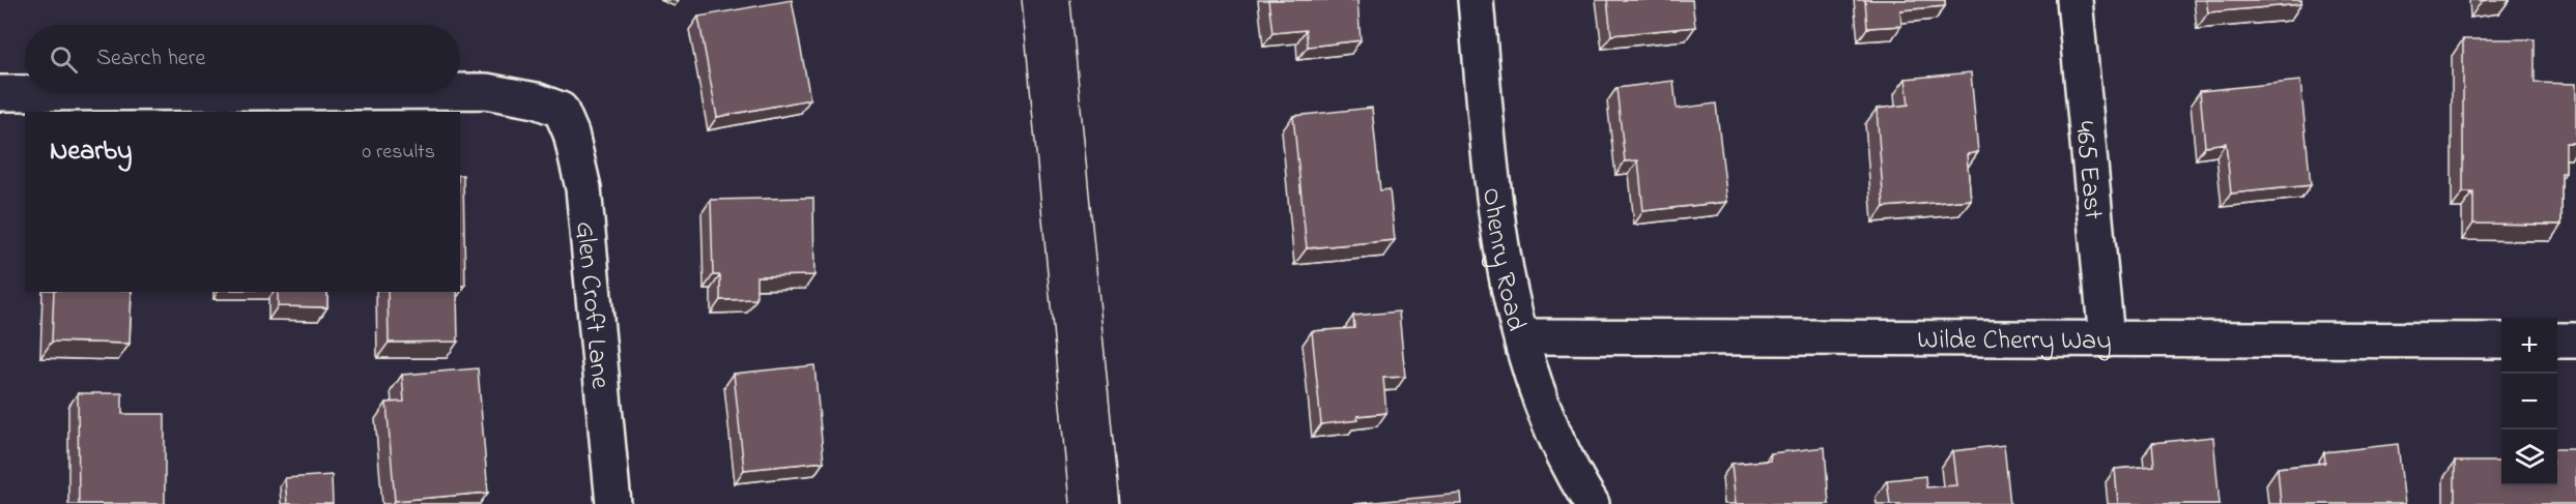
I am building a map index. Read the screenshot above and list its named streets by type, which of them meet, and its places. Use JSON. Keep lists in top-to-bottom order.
{
  "streets": {
    "street": [
      "465 East",
      "Ohenry Road",
      "Glen Croft Lane",
      "Wilde Cherry Way"
    ]
  },
  "crossings": [
    ["465 East", "Wilde Cherry Way"],
    ["Ohenry Road", "Wilde Cherry Way"]
  ],
  "page": {
    "search": "Search here",
    "heading": ["Nearby", "0 results"],
    "map_buttons": ["+", "−"]
  }
}
